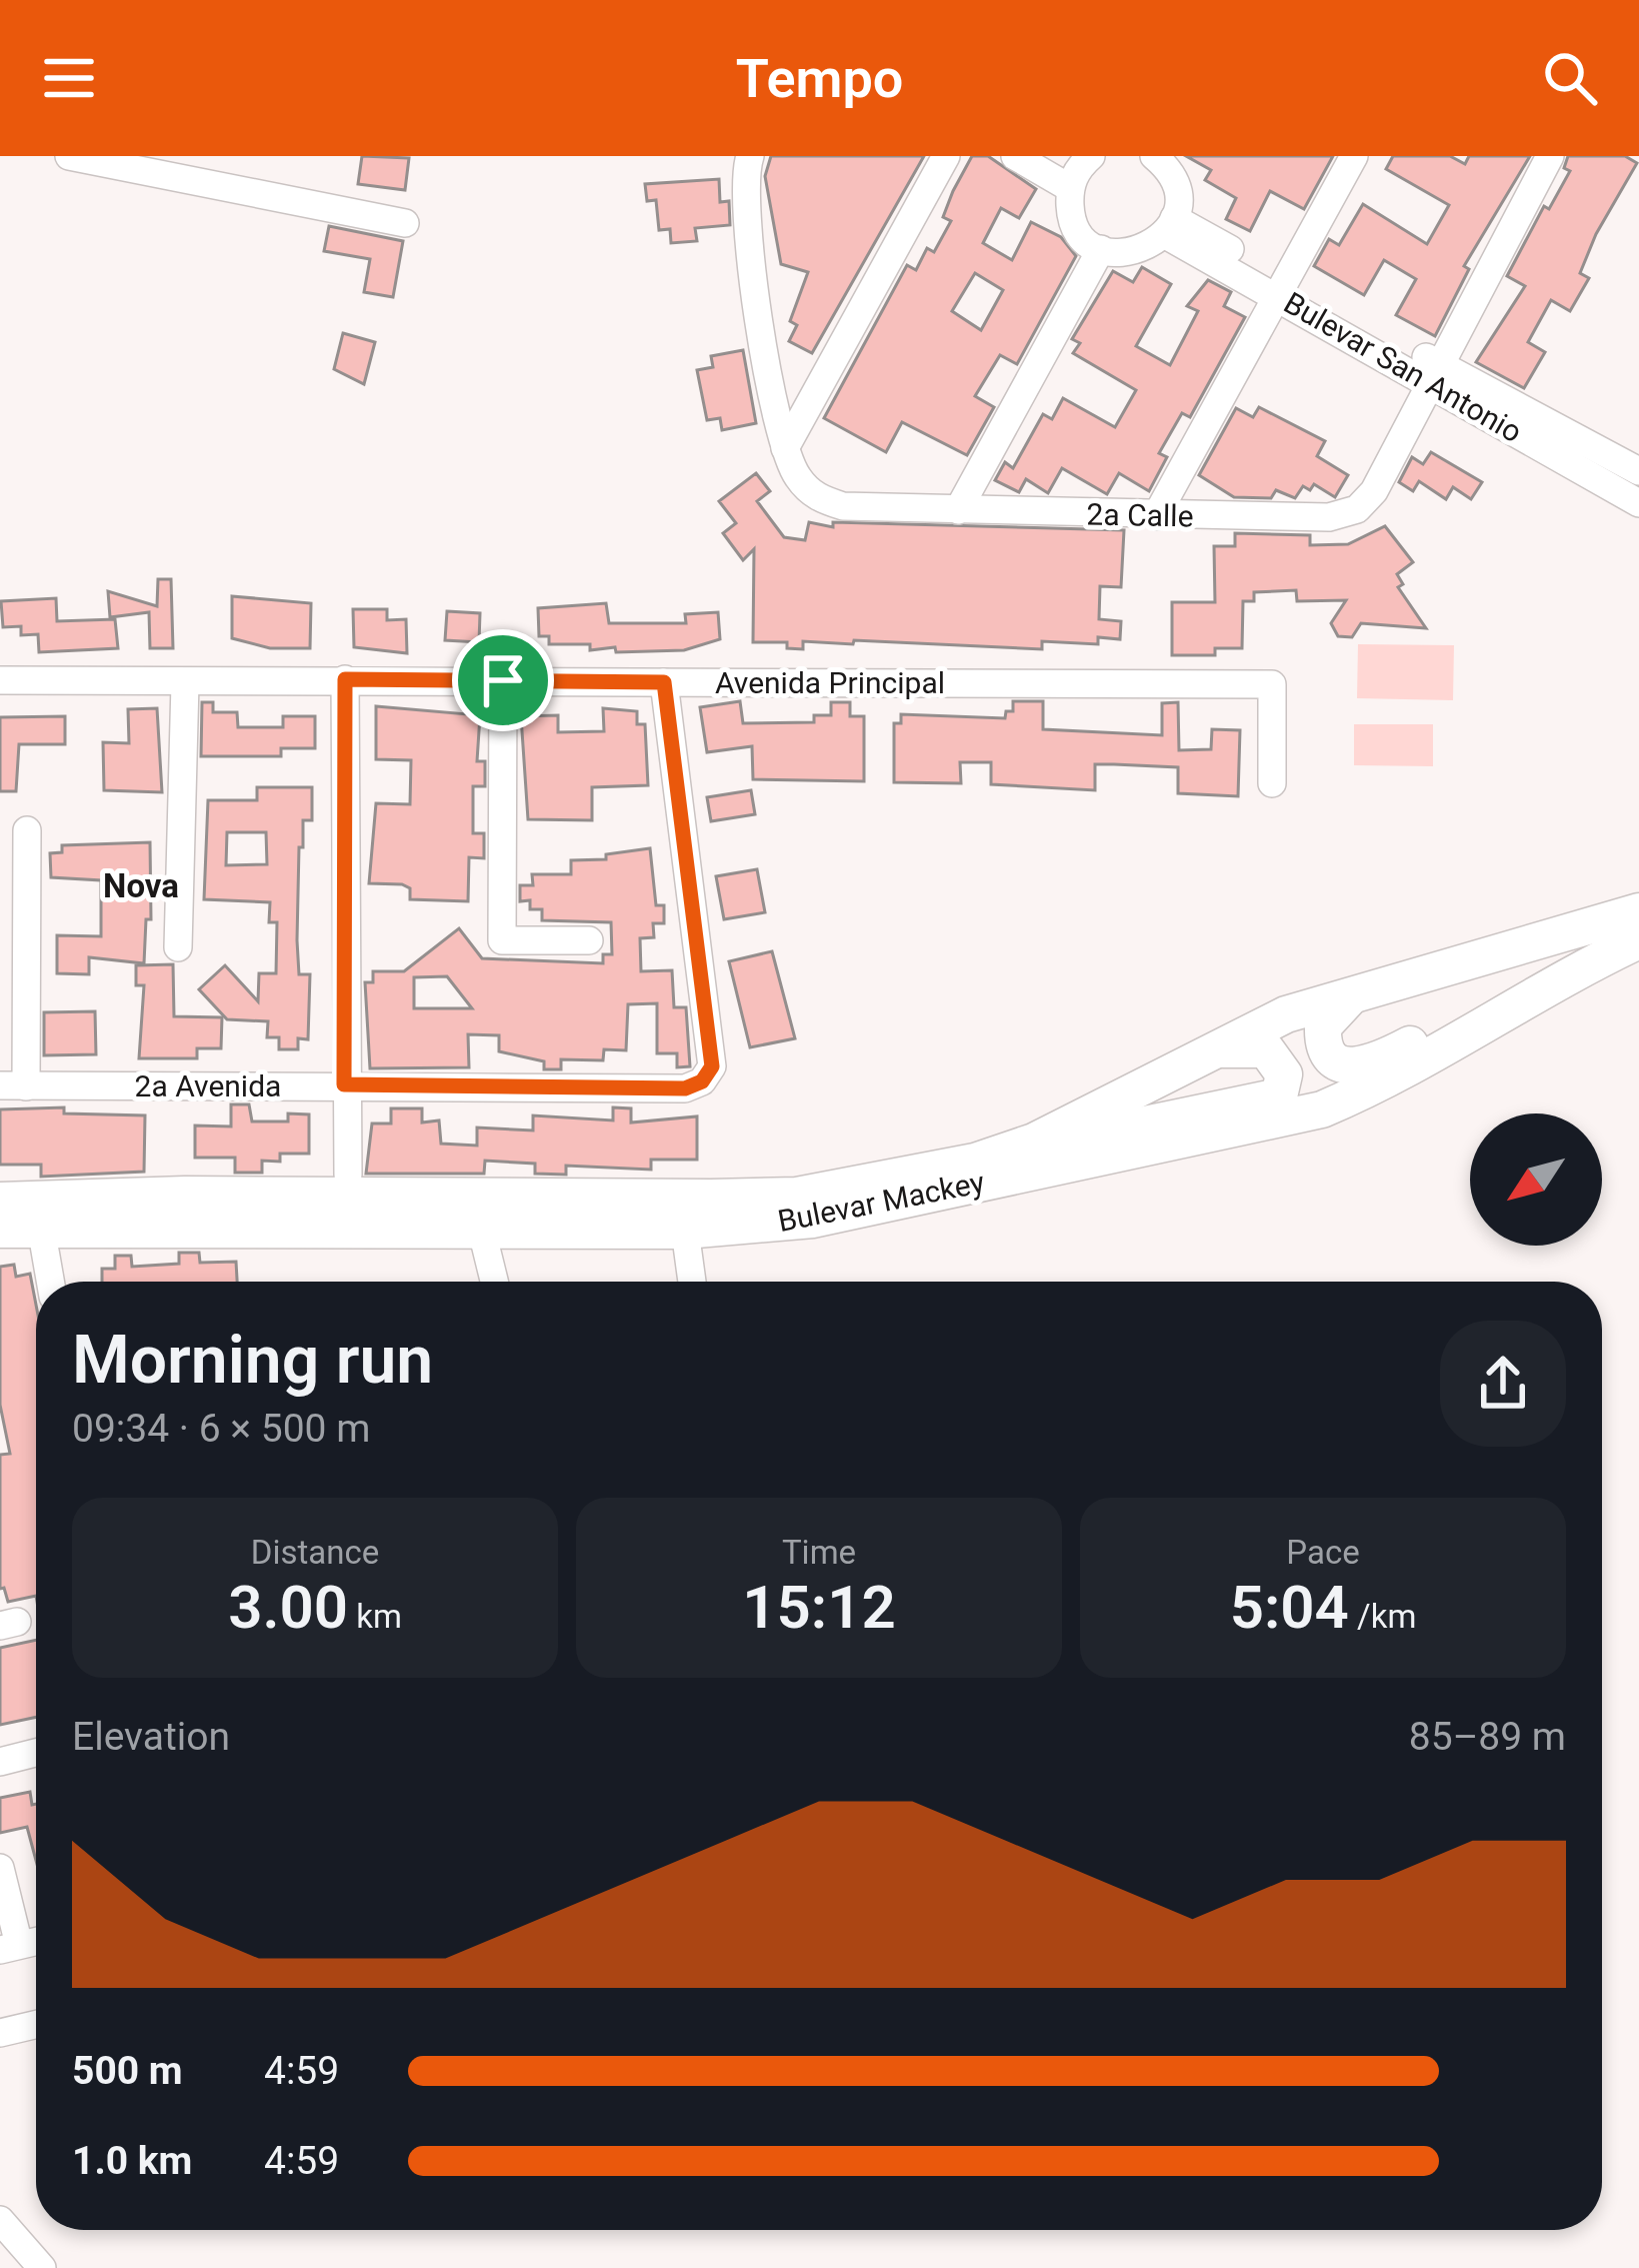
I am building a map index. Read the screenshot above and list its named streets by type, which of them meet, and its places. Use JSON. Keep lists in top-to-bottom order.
{
  "streets": {
    "main road": ["Bulevar Mackey"],
    "street": [
      "Bulevar San Antonio",
      "2a Calle",
      "Avenida Principal",
      "2a Avenida"
    ]
  },
  "crossings": [
    ["Bulevar San Antonio", "2a Calle"],
    ["Avenida Principal", "2a Avenida"]
  ],
  "districts": ["Nova"],
  "north": "bottom left",
  "page": {
    "header": "Tempo",
    "heading": ["Morning run", "09:34 · 6 × 500 m"],
    "stats": [
      ["Distance", "3.00 km"],
      ["Time", "15:12"],
      ["Pace", "5:04 /km"]
    ],
    "chart": ["Elevation", "85–89 m"],
    "list": [
      {
        "name": "500 m",
        "note": "4:59"
      },
      {
        "name": "1.0 km",
        "note": "4:59"
      }
    ]
  }
}
